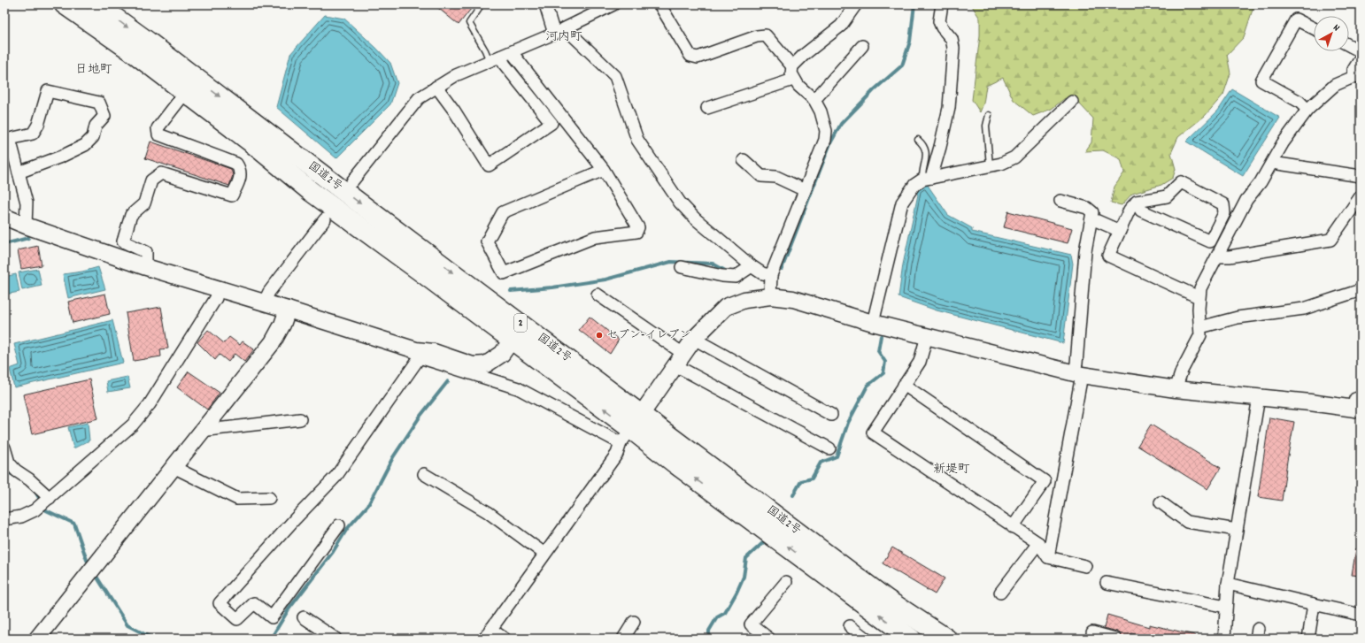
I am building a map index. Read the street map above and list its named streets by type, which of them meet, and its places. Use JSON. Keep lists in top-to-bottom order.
{
  "streets": {
    "highway": ["国道2号", "2"]
  },
  "districts": ["河内町", "日地町", "新堤町"],
  "places": ["セブン-イレブン"],
  "north": "top right"
}
